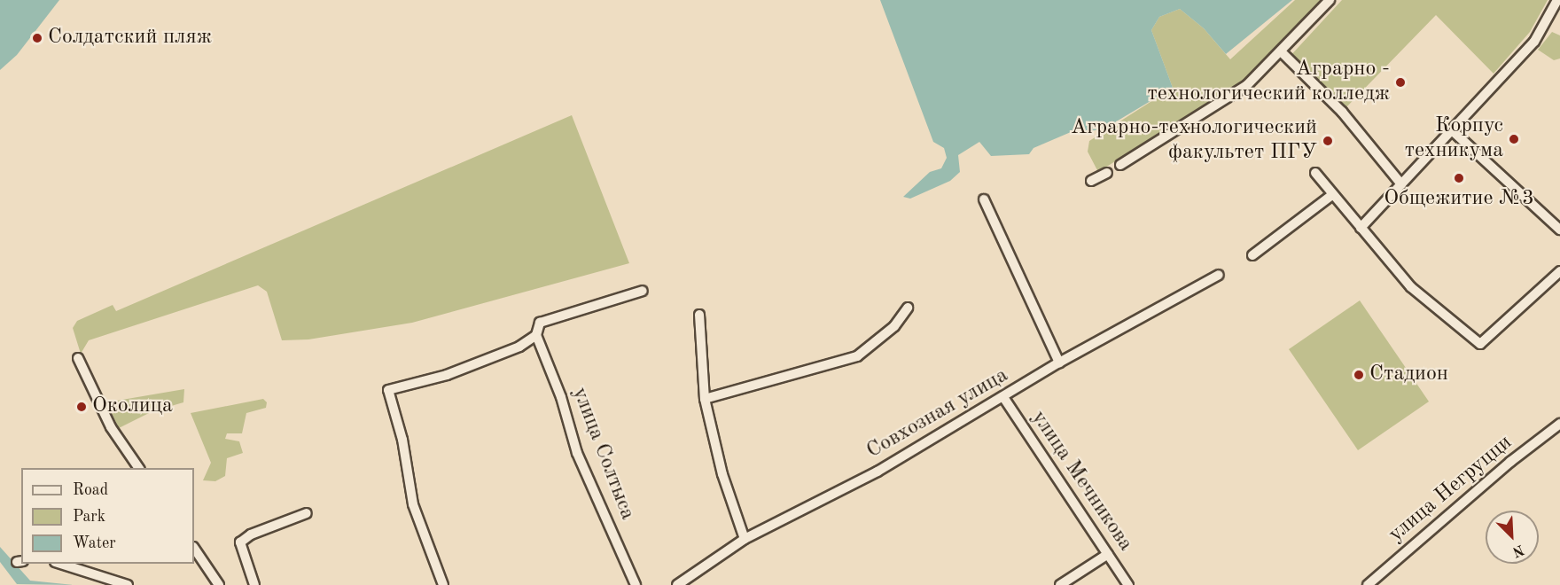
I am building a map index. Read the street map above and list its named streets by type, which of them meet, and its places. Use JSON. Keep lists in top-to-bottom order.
{
  "streets": {
    "street": [
      "Совхозная улица",
      "улица Солтыса",
      "улица Мечникова",
      "улица Негруцци"
    ]
  },
  "crossings": [
    ["Совхозная улица", "улица Мечникова"]
  ],
  "places": [
    "Солдатский пляж",
    "Аграрно - технологический колледж",
    "Корпус техникума",
    "Аграрно-технологический факультет ПГУ",
    "Общежитие №3",
    "Стадион",
    "Околица"
  ],
  "legend": ["Road", "Park", "Water"],
  "north": "bottom right"
}
